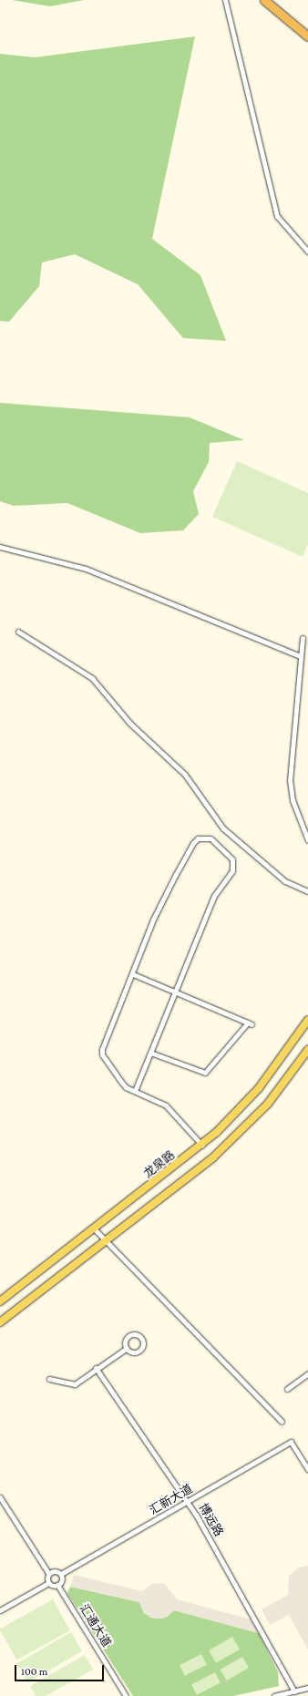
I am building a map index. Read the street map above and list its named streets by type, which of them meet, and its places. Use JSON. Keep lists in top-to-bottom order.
{
  "streets": {
    "main road": ["龙泉路"],
    "street": ["汇新大道", "博远路", "汇通大道"]
  },
  "crossings": [
    ["汇新大道", "博远路"],
    ["汇新大道", "汇通大道"]
  ],
  "scale_bar": "100 m"
}
